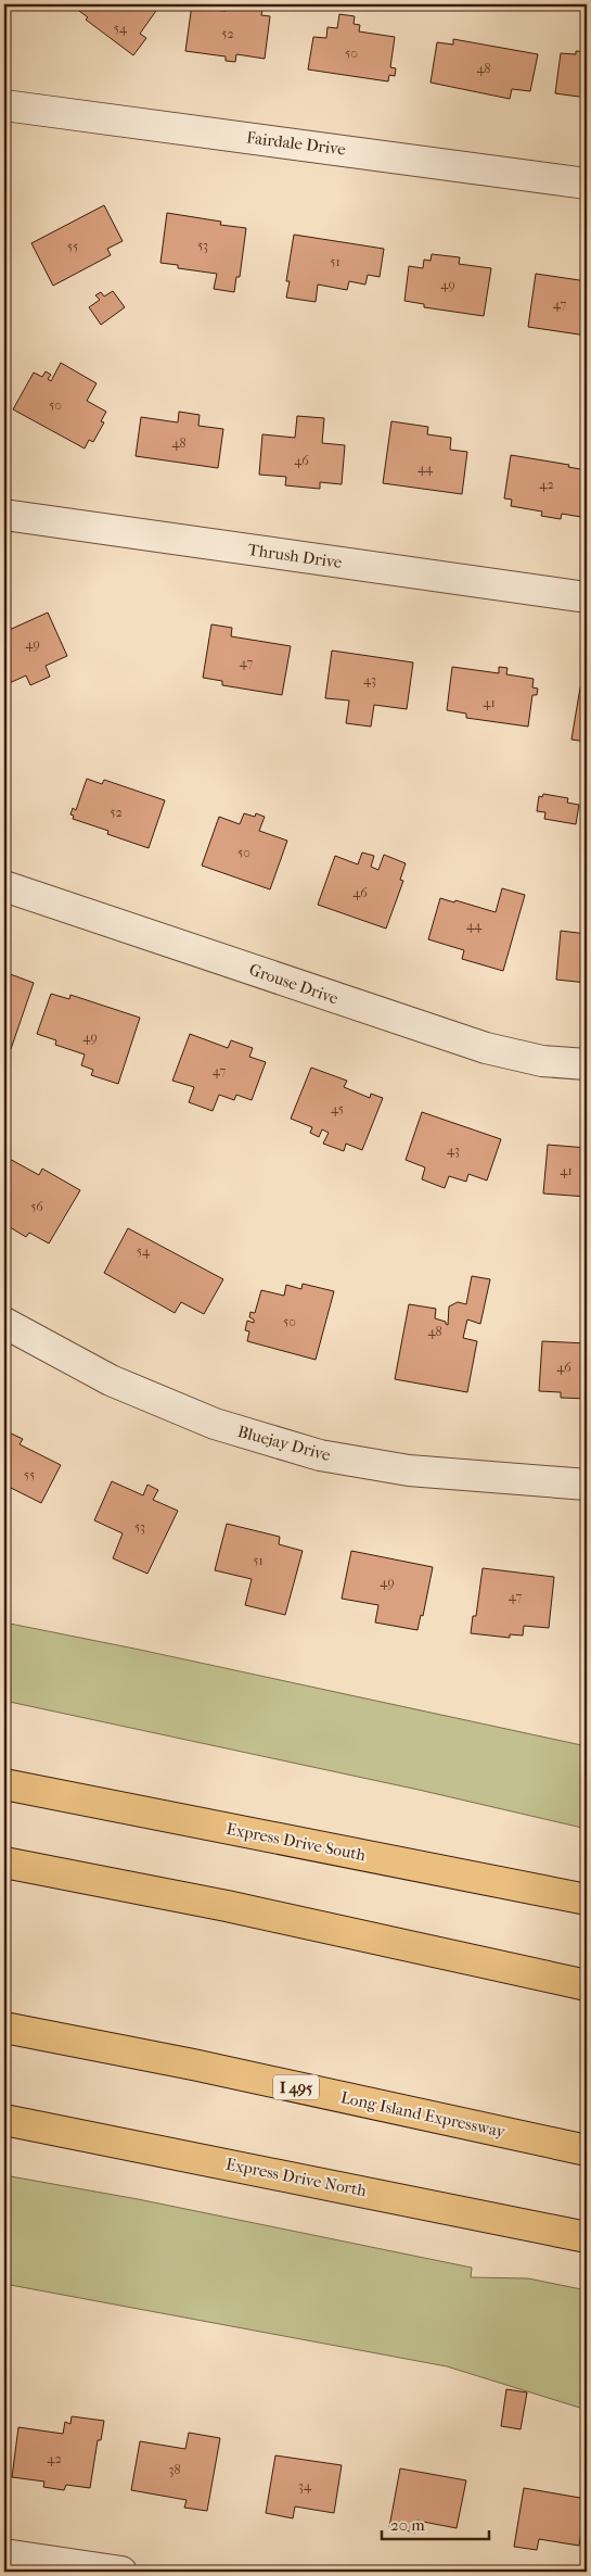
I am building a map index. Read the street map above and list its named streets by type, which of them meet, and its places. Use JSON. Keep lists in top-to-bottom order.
{
  "streets": {
    "highway": [
      "Express Drive South",
      "I 495",
      "Long Island Expressway",
      "Express Drive North"
    ],
    "street": [
      "Fairdale Drive",
      "Thrush Drive",
      "Grouse Drive",
      "Bluejay Drive"
    ]
  },
  "house_numbers": [
    "54",
    "52",
    "50",
    "48",
    "53",
    "55",
    "51",
    "49",
    "47",
    "50",
    "48",
    "46",
    "44",
    "42",
    "49",
    "47",
    "43",
    "41",
    "52",
    "50",
    "46",
    "44",
    "49",
    "47",
    "45",
    "43",
    "41",
    "56",
    "54",
    "50",
    "48",
    "46",
    "55",
    "53",
    "51",
    "49",
    "47",
    "42",
    "38",
    "34"
  ],
  "scale_bar": "20 m"
}
